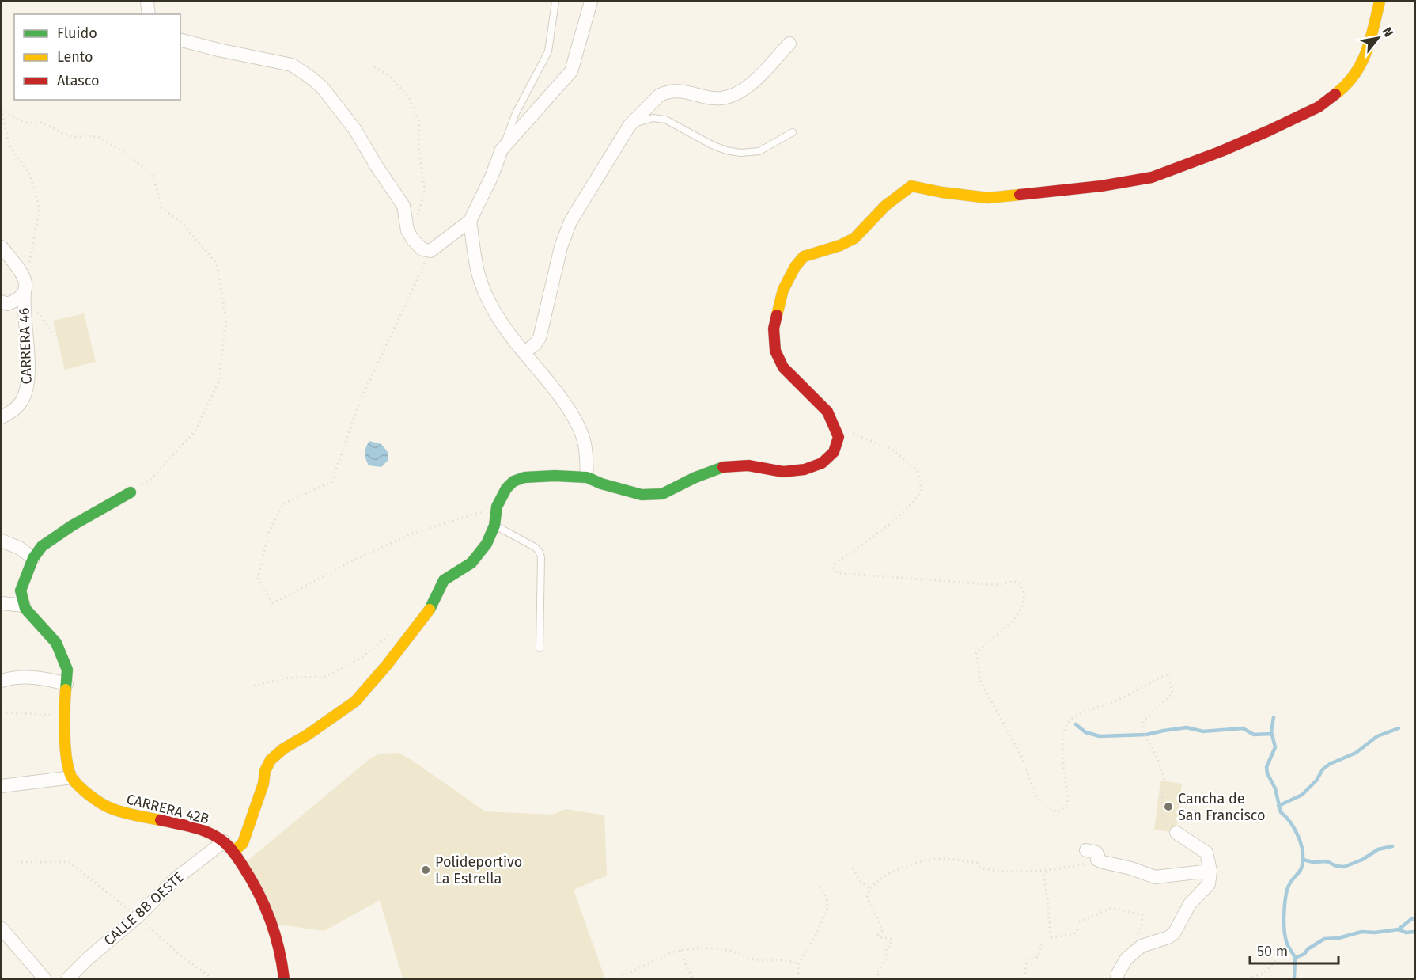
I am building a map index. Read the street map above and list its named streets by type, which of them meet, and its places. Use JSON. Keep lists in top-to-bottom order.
{
  "streets": {
    "street": ["CARRERA 46", "CARRERA 42B", "CALLE 8B OESTE"]
  },
  "crossings": [
    ["CARRERA 42B", "CALLE 8B OESTE"]
  ],
  "places": ["Cancha de San Francisco", "Polideportivo La Estrella"],
  "legend": ["Fluido", "Lento", "Atasco"],
  "scale_bar": "50 m",
  "north": "top right"
}
